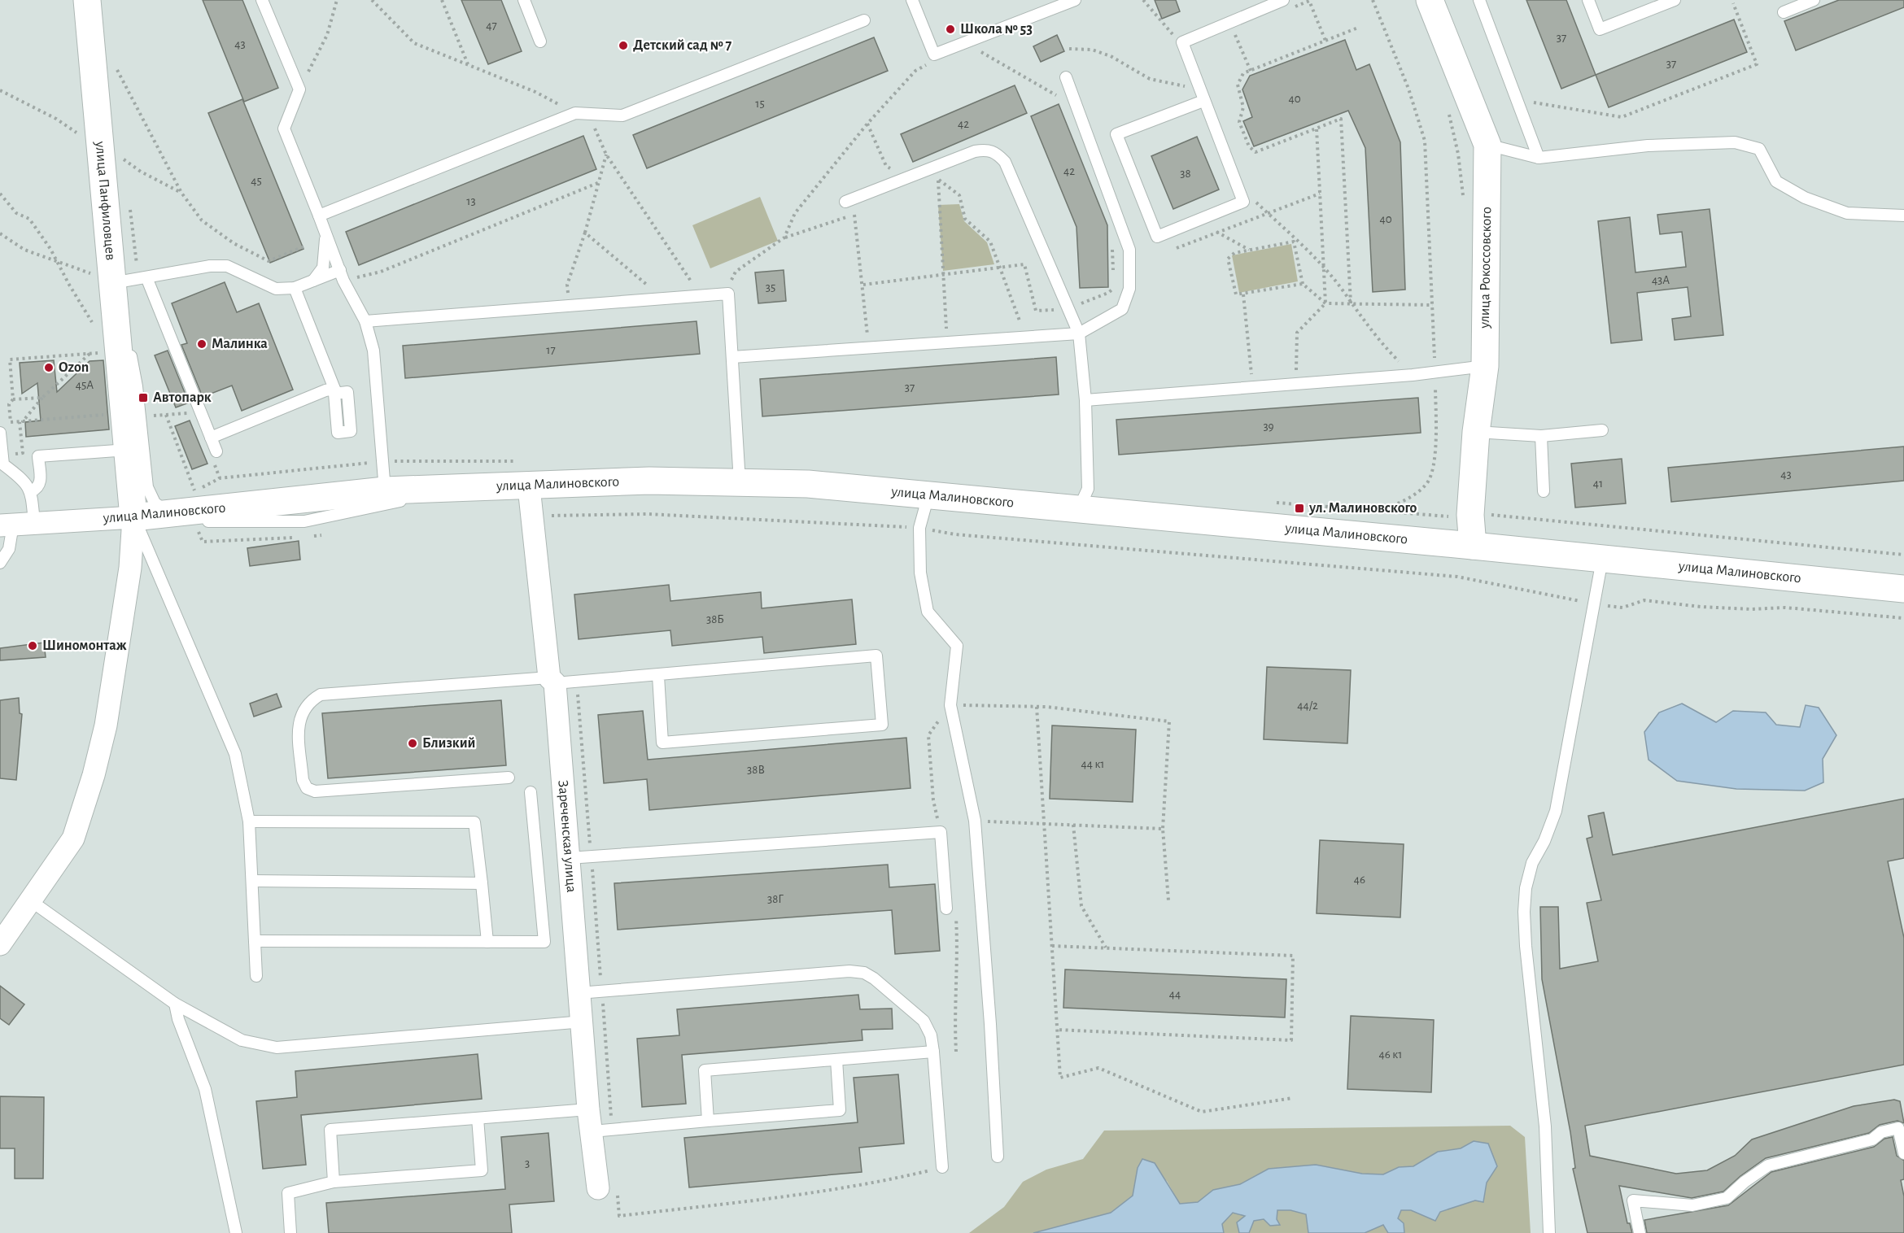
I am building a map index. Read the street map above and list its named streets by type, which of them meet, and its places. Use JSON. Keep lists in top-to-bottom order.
{
  "streets": {
    "street": [
      "улица Панфиловцев",
      "улица Рокоссовского",
      "улица Малиновского",
      "Зареченская улица"
    ]
  },
  "crossings": [
    ["улица Рокоссовского", "улица Малиновского"],
    ["улица Малиновского", "Зареченская улица"]
  ],
  "places": {
    "other": [
      "Школа № 53",
      "Детский сад № 7",
      "Малинка",
      "Ozon",
      "Шиномонтаж",
      "Близкий"
    ],
    "transit": ["Автопарк", "ул. Малиновского"]
  },
  "house_numbers": [
    "47",
    "37",
    "43",
    "37",
    "40",
    "15",
    "42",
    "42",
    "38",
    "45",
    "13",
    "40",
    "43А",
    "35",
    "17",
    "45А",
    "37",
    "39",
    "43",
    "41",
    "38Б",
    "44/2",
    "44 к1",
    "38В",
    "46",
    "38Г",
    "44",
    "46 к1",
    "3"
  ]
}
